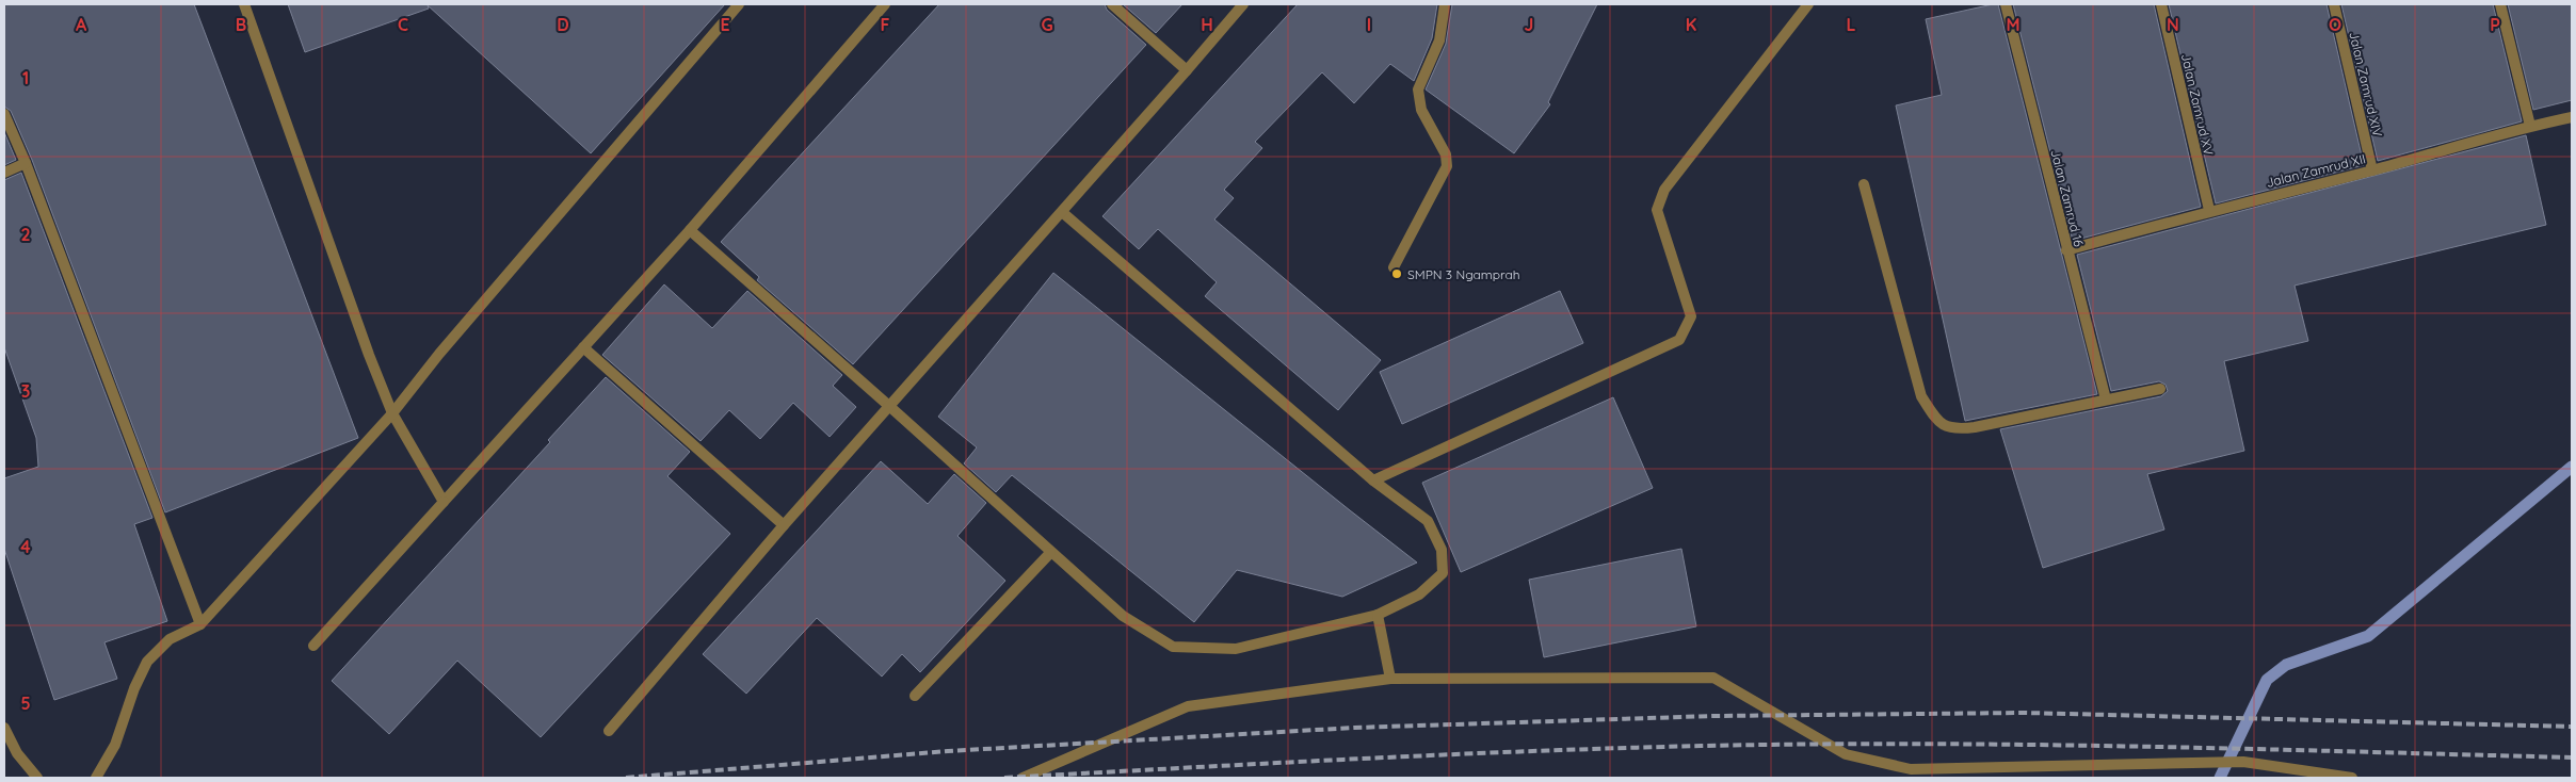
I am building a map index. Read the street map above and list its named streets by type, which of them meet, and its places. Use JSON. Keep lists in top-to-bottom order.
{
  "streets": {
    "street": [
      "Jalan Zamrud XIV",
      "Jalan Zamrud XV",
      "Jalan Zamrud XII",
      "Jalan Zamrud 16"
    ]
  },
  "crossings": [
    ["Jalan Zamrud XIV", "Jalan Zamrud XII"],
    ["Jalan Zamrud XV", "Jalan Zamrud XII"],
    ["Jalan Zamrud XII", "Jalan Zamrud 16"]
  ],
  "places": ["SMPN 3 Ngamprah"],
  "grid": {
    "columns": [
      "A",
      "B",
      "C",
      "D",
      "E",
      "F",
      "G",
      "H",
      "I",
      "J",
      "K",
      "L",
      "M",
      "N",
      "O",
      "P"
    ],
    "rows": [
      "1",
      "2",
      "3",
      "4",
      "5"
    ]
  }
}
